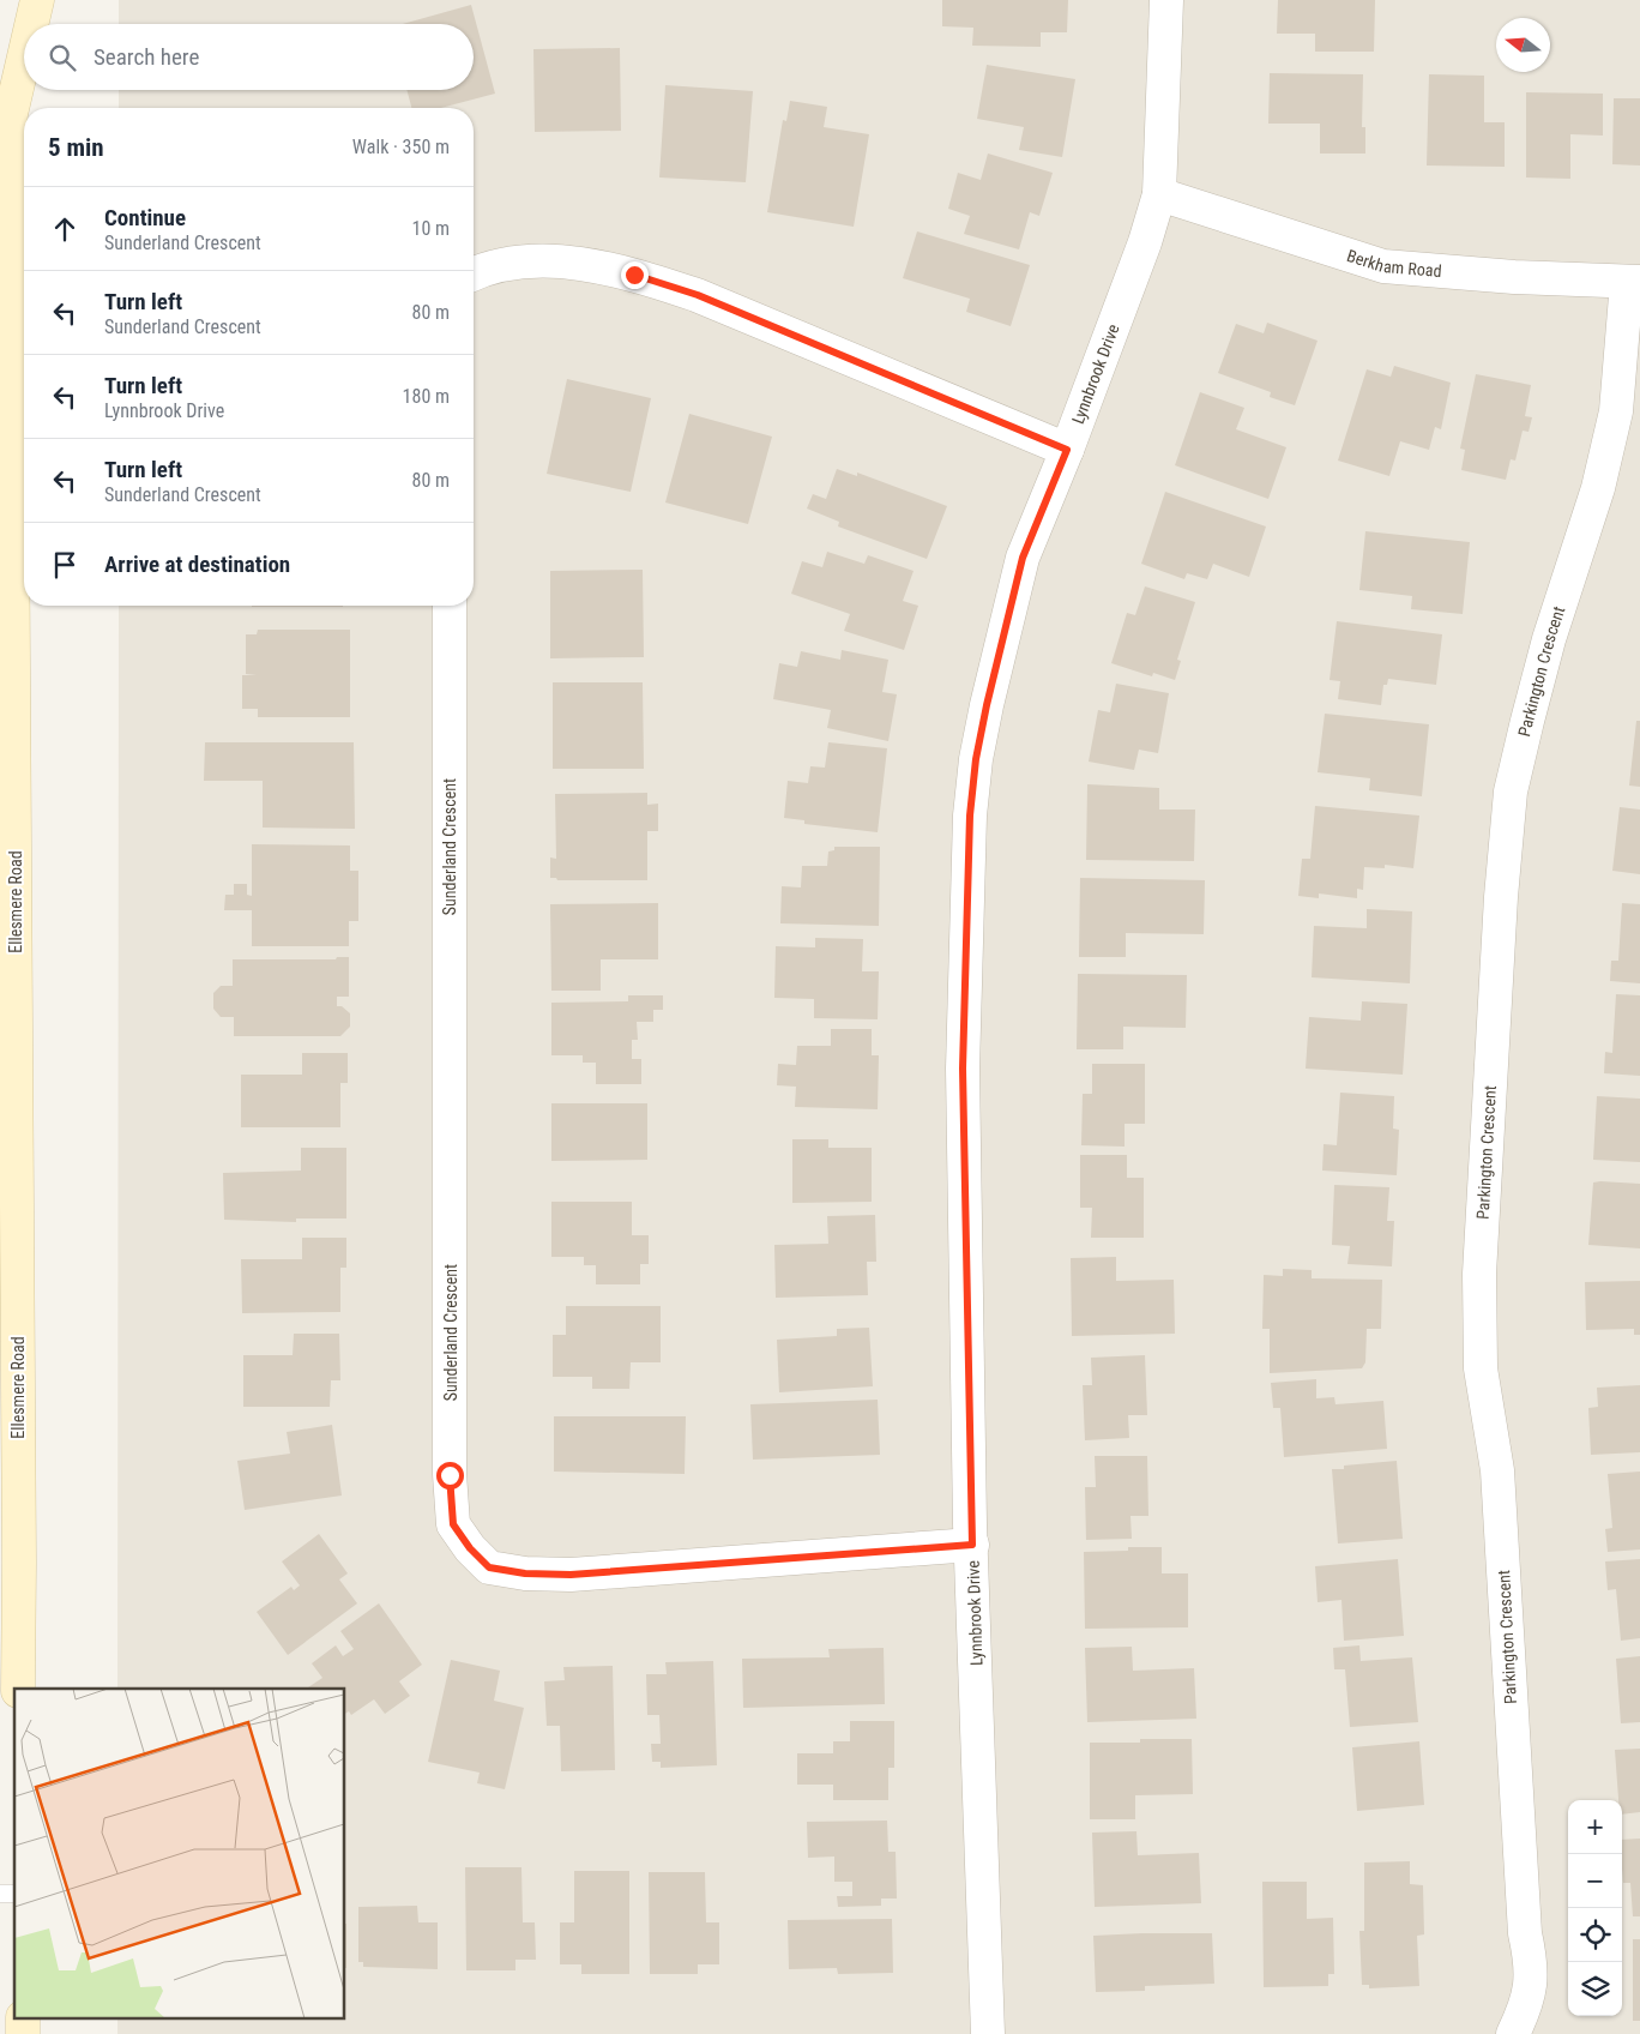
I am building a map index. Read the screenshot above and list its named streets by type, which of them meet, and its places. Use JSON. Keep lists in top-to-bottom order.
{
  "streets": {
    "main road": ["Ellesmere Road"],
    "street": [
      "Berkham Road",
      "Lynnbrook Drive",
      "Parkington Crescent",
      "Sunderland Crescent"
    ]
  },
  "crossings": [
    ["Berkham Road", "Lynnbrook Drive"],
    ["Berkham Road", "Parkington Crescent"],
    ["Lynnbrook Drive", "Sunderland Crescent"]
  ],
  "north": "left",
  "page": {
    "search": "Search here",
    "heading": ["5 min", "Walk · 350 m"],
    "list": [
      ["Continue", "Sunderland Crescent", "10 m"],
      ["Turn left", "Sunderland Crescent", "80 m"],
      ["Turn left", "Lynnbrook Drive", "180 m"],
      ["Turn left", "Sunderland Crescent", "80 m"],
      "Arrive at destination"
    ],
    "map_buttons": ["+", "−"]
  }
}
